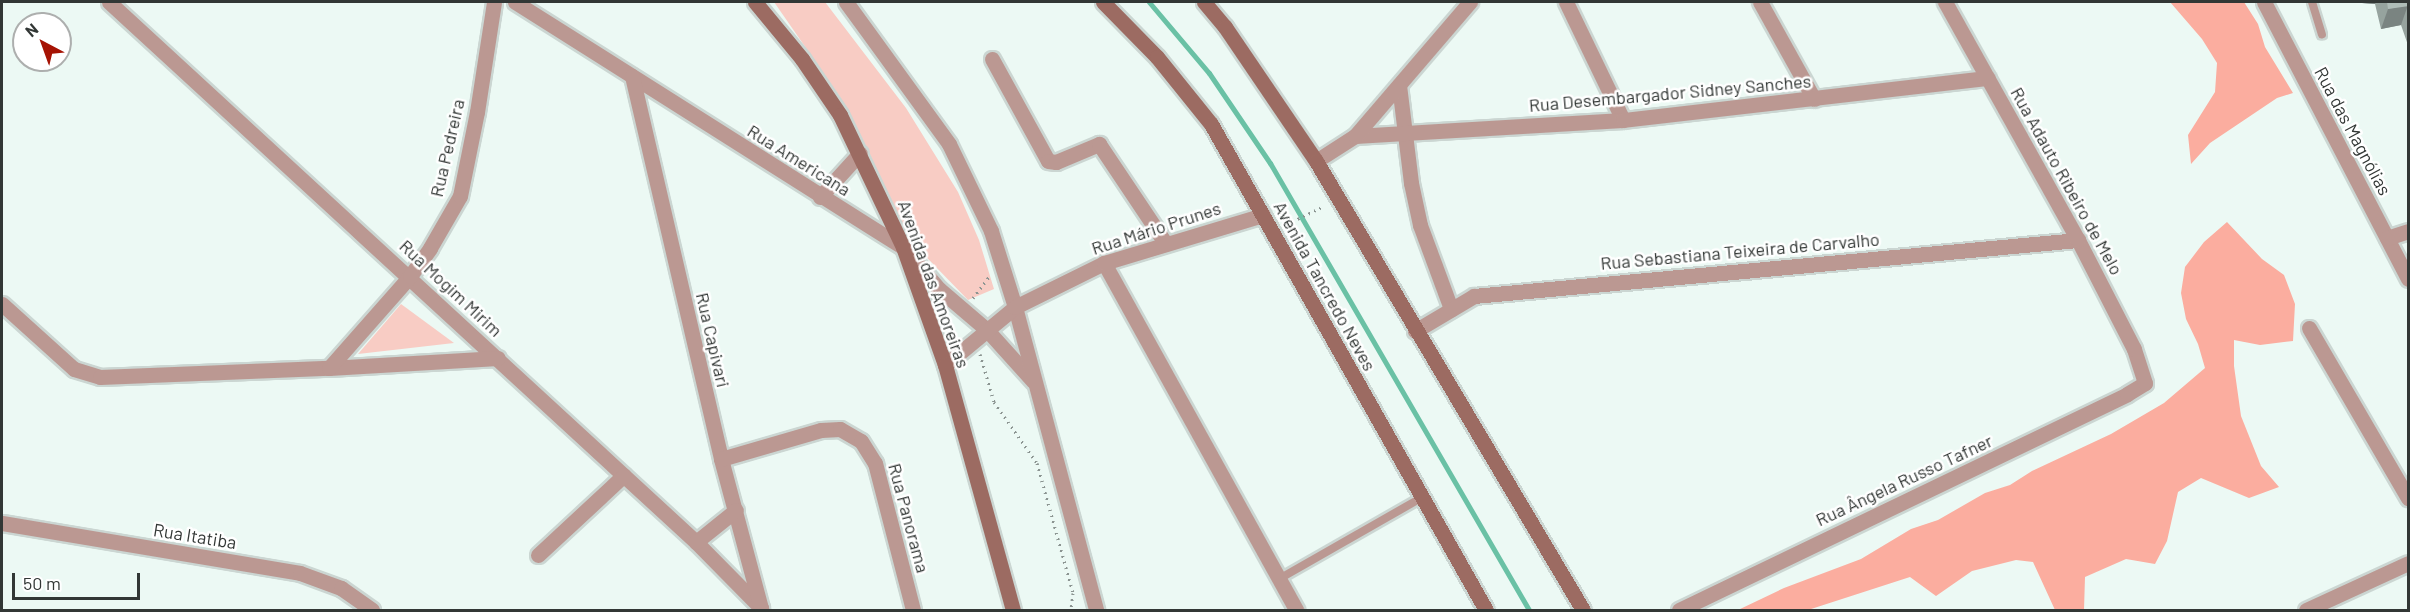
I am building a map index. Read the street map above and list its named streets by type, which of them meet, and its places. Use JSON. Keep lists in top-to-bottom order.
{
  "streets": {
    "main road": ["Avenida das Amoreiras", "Avenida Tancredo Neves"],
    "street": [
      "Rua Desembargador Sidney Sanches",
      "Rua das Magnólias",
      "Rua Pedreira",
      "Rua Americana",
      "Rua Adauto Ribeiro de Melo",
      "Rua Mário Prunes",
      "Rua Sebastiana Teixeira de Carvalho",
      "Rua Mogim Mirim",
      "Rua Capivari",
      "Rua Ângela Russo Tafner",
      "Rua Panorama",
      "Rua Itatiba"
    ]
  },
  "crossings": [
    ["Rua Desembargador Sidney Sanches", "Rua Adauto Ribeiro de Melo"],
    ["Rua Pedreira", "Rua Mogim Mirim"],
    ["Rua Americana", "Rua Mário Prunes"],
    ["Rua Americana", "Avenida das Amoreiras"],
    ["Rua Americana", "Rua Capivari"],
    ["Rua Adauto Ribeiro de Melo", "Rua Sebastiana Teixeira de Carvalho"],
    ["Rua Adauto Ribeiro de Melo", "Rua Ângela Russo Tafner"],
    ["Rua Mário Prunes", "Avenida das Amoreiras"],
    ["Rua Mário Prunes", "Avenida Tancredo Neves"],
    ["Rua Mogim Mirim", "Rua Capivari"],
    ["Rua Capivari", "Rua Panorama"]
  ],
  "scale_bar": "50 m",
  "north": "top left"
}
